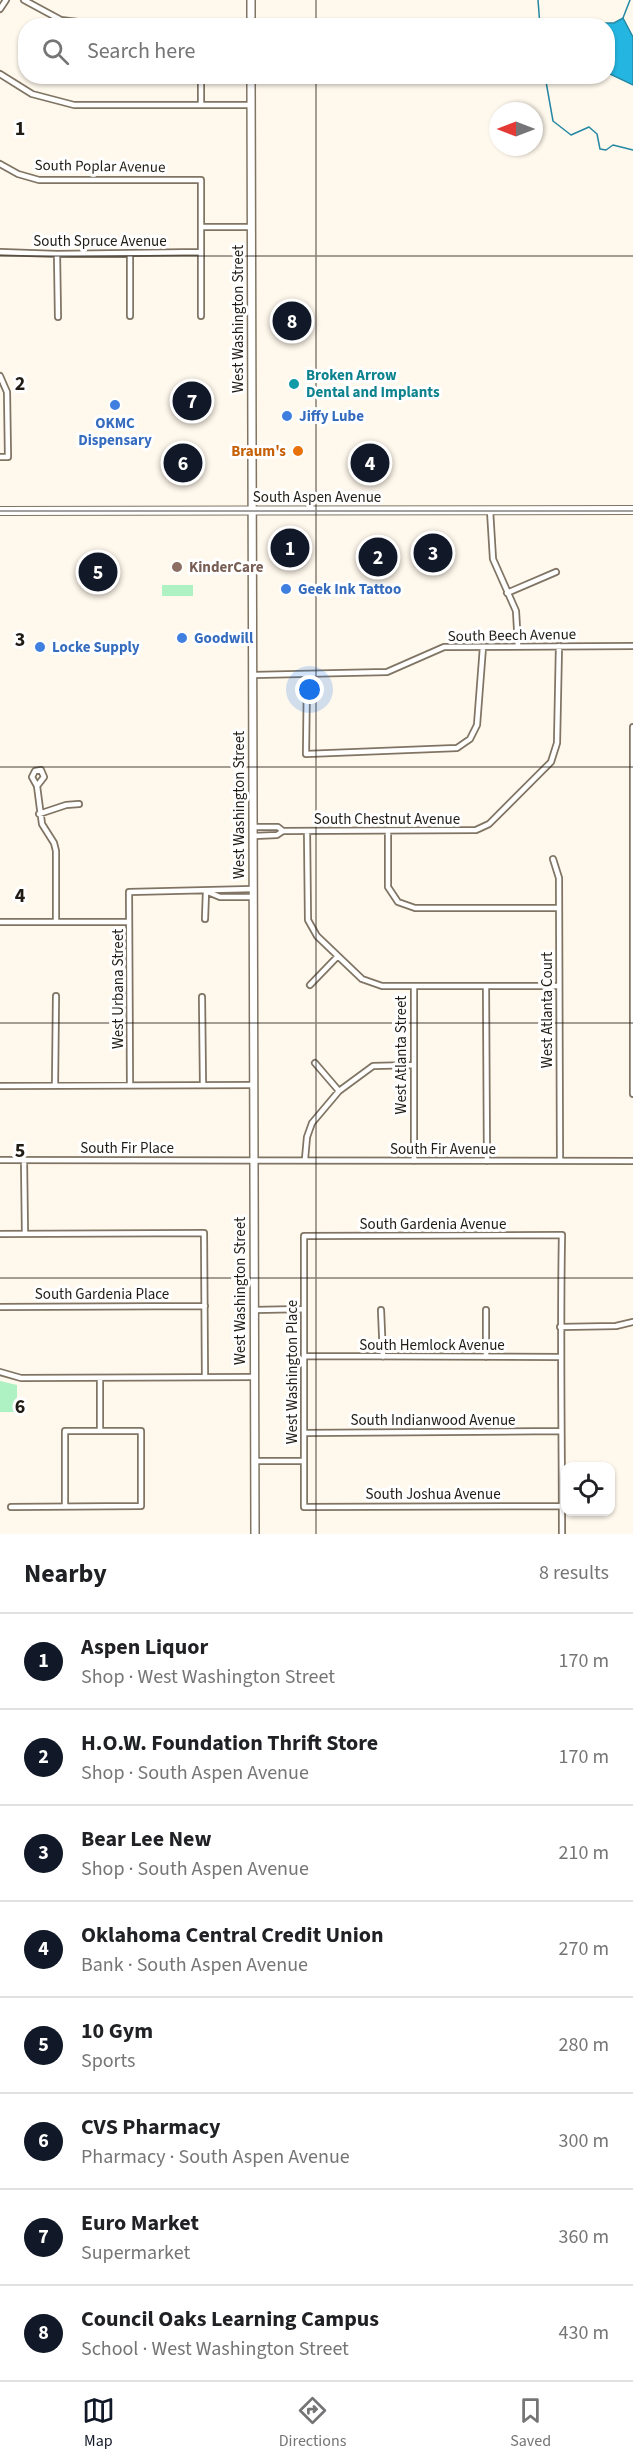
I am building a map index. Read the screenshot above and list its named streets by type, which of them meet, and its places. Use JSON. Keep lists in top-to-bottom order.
{
  "streets": {
    "main road": ["West Washington Street", "South Aspen Avenue"],
    "street": [
      "South Poplar Avenue",
      "South Spruce Avenue",
      "South Beech Avenue",
      "South Chestnut Avenue",
      "West Urbana Street",
      "West Atlanta Court",
      "West Atlanta Street",
      "South Fir Place",
      "South Fir Avenue",
      "South Gardenia Avenue",
      "South Gardenia Place",
      "South Hemlock Avenue",
      "West Washington Place",
      "South Indianwood Avenue",
      "South Joshua Avenue"
    ]
  },
  "crossings": [
    ["West Washington Street", "South Aspen Avenue"],
    ["West Washington Street", "South Beech Avenue"],
    ["West Washington Street", "South Chestnut Avenue"],
    ["West Washington Street", "South Fir Place"],
    ["West Washington Street", "South Fir Avenue"],
    ["South Beech Avenue", "South Chestnut Avenue"],
    ["West Atlanta Court", "South Fir Avenue"],
    ["West Atlanta Street", "South Fir Avenue"],
    ["South Fir Place", "South Fir Avenue"],
    ["South Gardenia Avenue", "West Washington Place"],
    ["South Hemlock Avenue", "West Washington Place"],
    ["West Washington Place", "South Indianwood Avenue"],
    ["West Washington Place", "South Joshua Avenue"]
  ],
  "places": [
    "Broken Arrow Dental and Implants",
    "OKMC Dispensary",
    "Jiffy Lube",
    "Braum's",
    "KinderCare",
    "Geek Ink Tattoo",
    "Goodwill",
    "Locke Supply"
  ],
  "north": "left",
  "page": {
    "search": "Search here",
    "pins": [
      "8",
      "7",
      "4",
      "6",
      "1",
      "3",
      "2",
      "5"
    ],
    "heading": ["Nearby", "8 results"],
    "list": [
      {
        "mark": "1",
        "name": "Aspen Liquor",
        "note": "Shop · West Washington Street",
        "value": "170 m"
      },
      {
        "mark": "2",
        "name": "H.O.W. Foundation Thrift Store",
        "note": "Shop · South Aspen Avenue",
        "value": "170 m"
      },
      {
        "mark": "3",
        "name": "Bear Lee New",
        "note": "Shop · South Aspen Avenue",
        "value": "210 m"
      },
      {
        "mark": "4",
        "name": "Oklahoma Central Credit Union",
        "note": "Bank · South Aspen Avenue",
        "value": "270 m"
      },
      {
        "mark": "5",
        "name": "10 Gym",
        "note": "Sports",
        "value": "280 m"
      },
      {
        "mark": "6",
        "name": "CVS Pharmacy",
        "note": "Pharmacy · South Aspen Avenue",
        "value": "300 m"
      },
      {
        "mark": "7",
        "name": "Euro Market",
        "note": "Supermarket",
        "value": "360 m"
      },
      {
        "mark": "8",
        "name": "Council Oaks Learning Campus",
        "note": "School · West Washington Street",
        "value": "430 m"
      }
    ],
    "nav": ["Map", "Directions", "Saved"]
  },
  "grid": {
    "rows": [
      "1",
      "2",
      "3",
      "4",
      "5",
      "6"
    ]
  }
}
